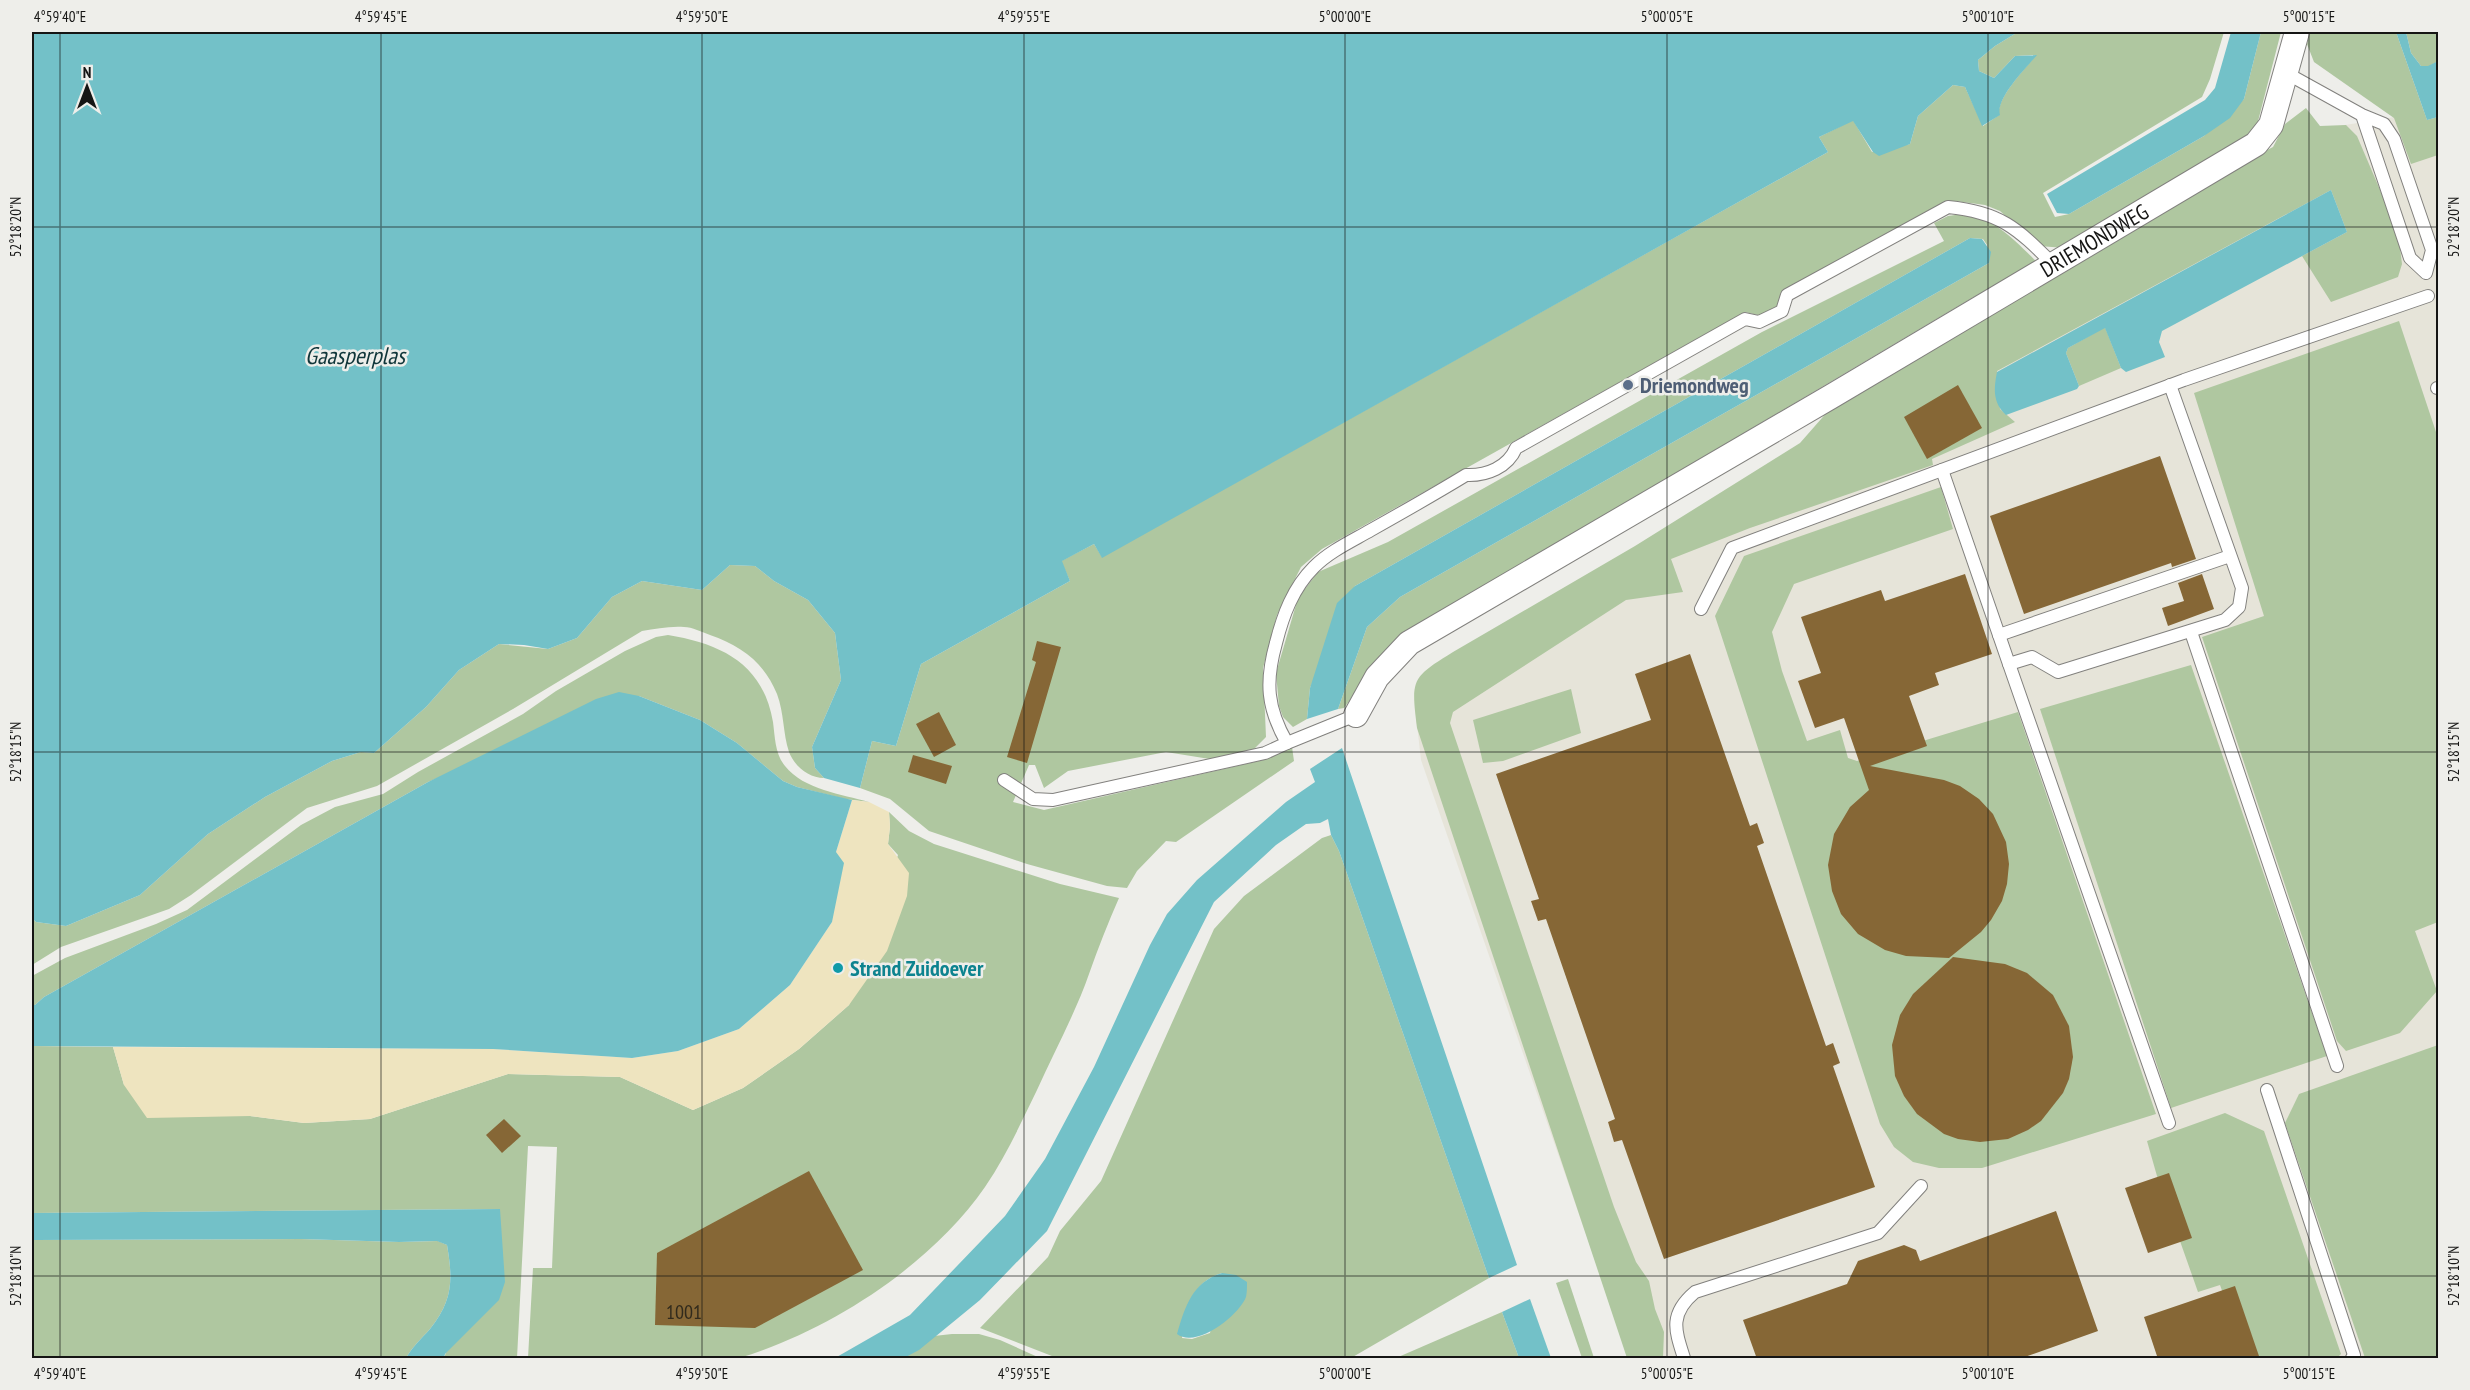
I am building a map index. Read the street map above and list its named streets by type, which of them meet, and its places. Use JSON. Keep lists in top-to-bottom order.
{
  "streets": {
    "street": ["DRIEMONDWEG"]
  },
  "water": ["Gaasperplas"],
  "places": ["Driemondweg", "Strand Zuidoever"],
  "house_numbers": ["1001"],
  "north": "top",
  "coordinates": [
    "4°59'40\"E",
    "4°59'45\"E",
    "4°59'50\"E",
    "4°59'55\"E",
    "5°00'00\"E",
    "5°00'05\"E",
    "5°00'10\"E",
    "5°00'15\"E",
    "52°18'20\"N",
    "52°18'15\"N",
    "52°18'10\"N"
  ]
}
